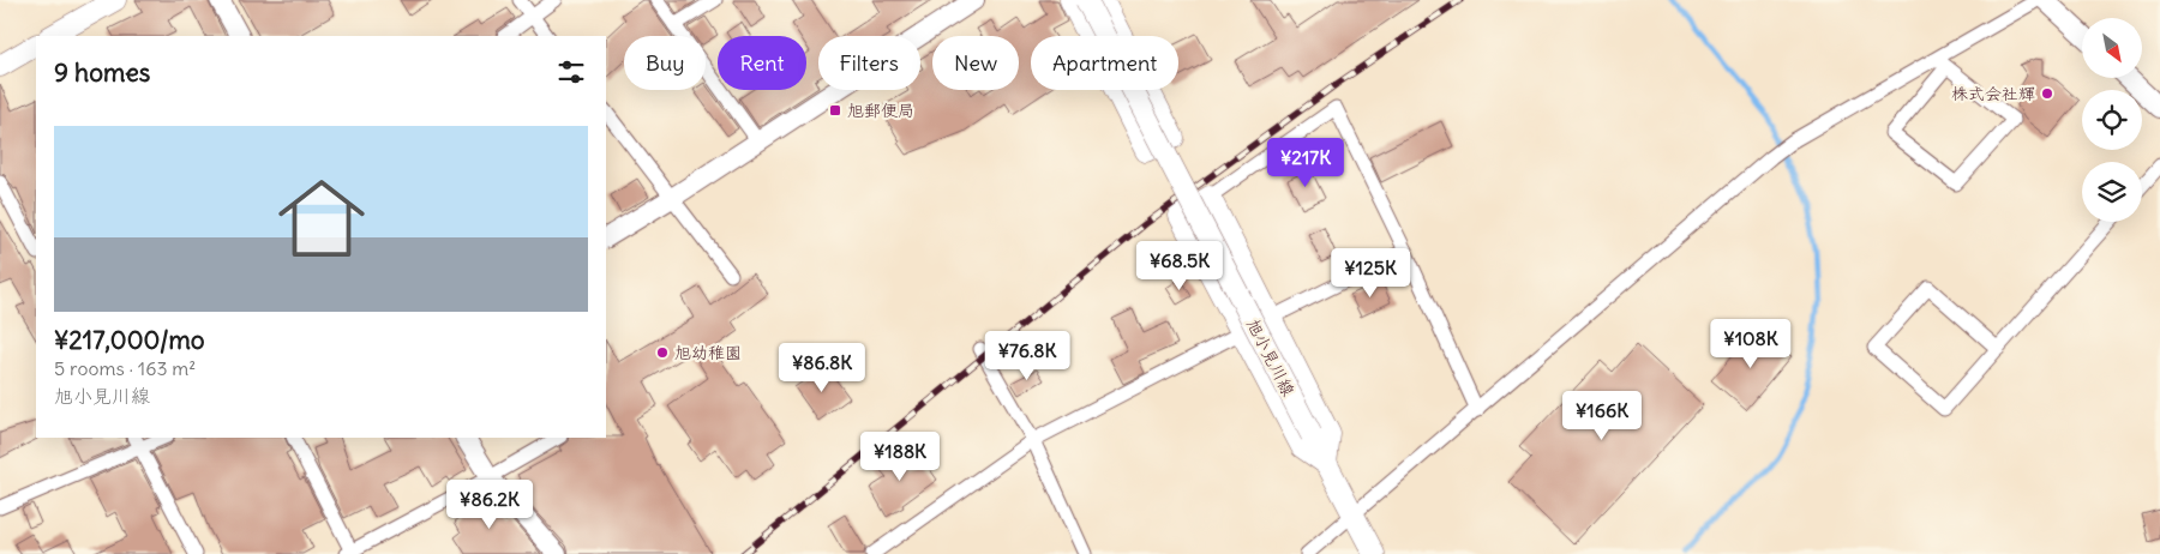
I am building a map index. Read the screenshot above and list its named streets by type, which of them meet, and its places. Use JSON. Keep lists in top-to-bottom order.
{
  "streets": {
    "main road": ["旭小見川線"]
  },
  "places": {
    "other": ["株式会社輝", "旭幼稚園"],
    "transit": ["旭郵便局"]
  },
  "north": "bottom right",
  "page": {
    "chip": [
      "Buy",
      "Rent",
      "Filters",
      "New",
      "Apartment"
    ],
    "heading": "9 homes",
    "list": [
      {
        "name": "¥217,000/mo",
        "note": "5 rooms · 163 m² · 旭小見川線"
      }
    ],
    "price": [
      "¥217K",
      "¥68.5K",
      "¥125K",
      "¥108K",
      "¥76.8K",
      "¥86.8K",
      "¥166K",
      "¥188K",
      "¥86.2K"
    ]
  }
}
